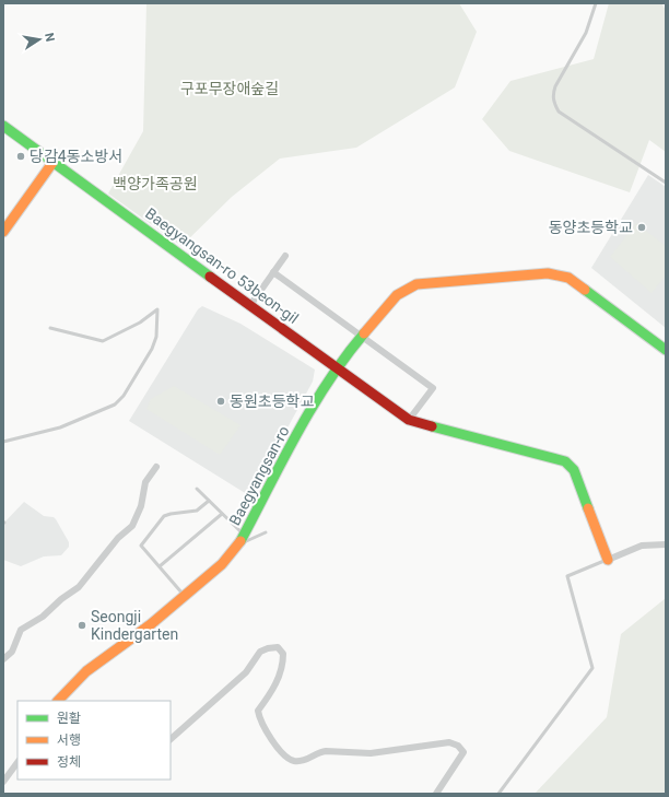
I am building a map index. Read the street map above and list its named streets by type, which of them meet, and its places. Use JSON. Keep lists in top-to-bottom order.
{
  "streets": {
    "street": ["Baegyangsan-ro 53beon-gil", "Baegyangsan-ro"]
  },
  "crossings": [
    ["Baegyangsan-ro 53beon-gil", "Baegyangsan-ro"]
  ],
  "parks": ["구포무장애숲길", "백양가족공원"],
  "places": [
    "당감4동소방서",
    "동양초등학교",
    "동원초등학교",
    "Seongji Kindergarten"
  ],
  "legend": ["원활", "서행", "정체"],
  "north": "right"
}
